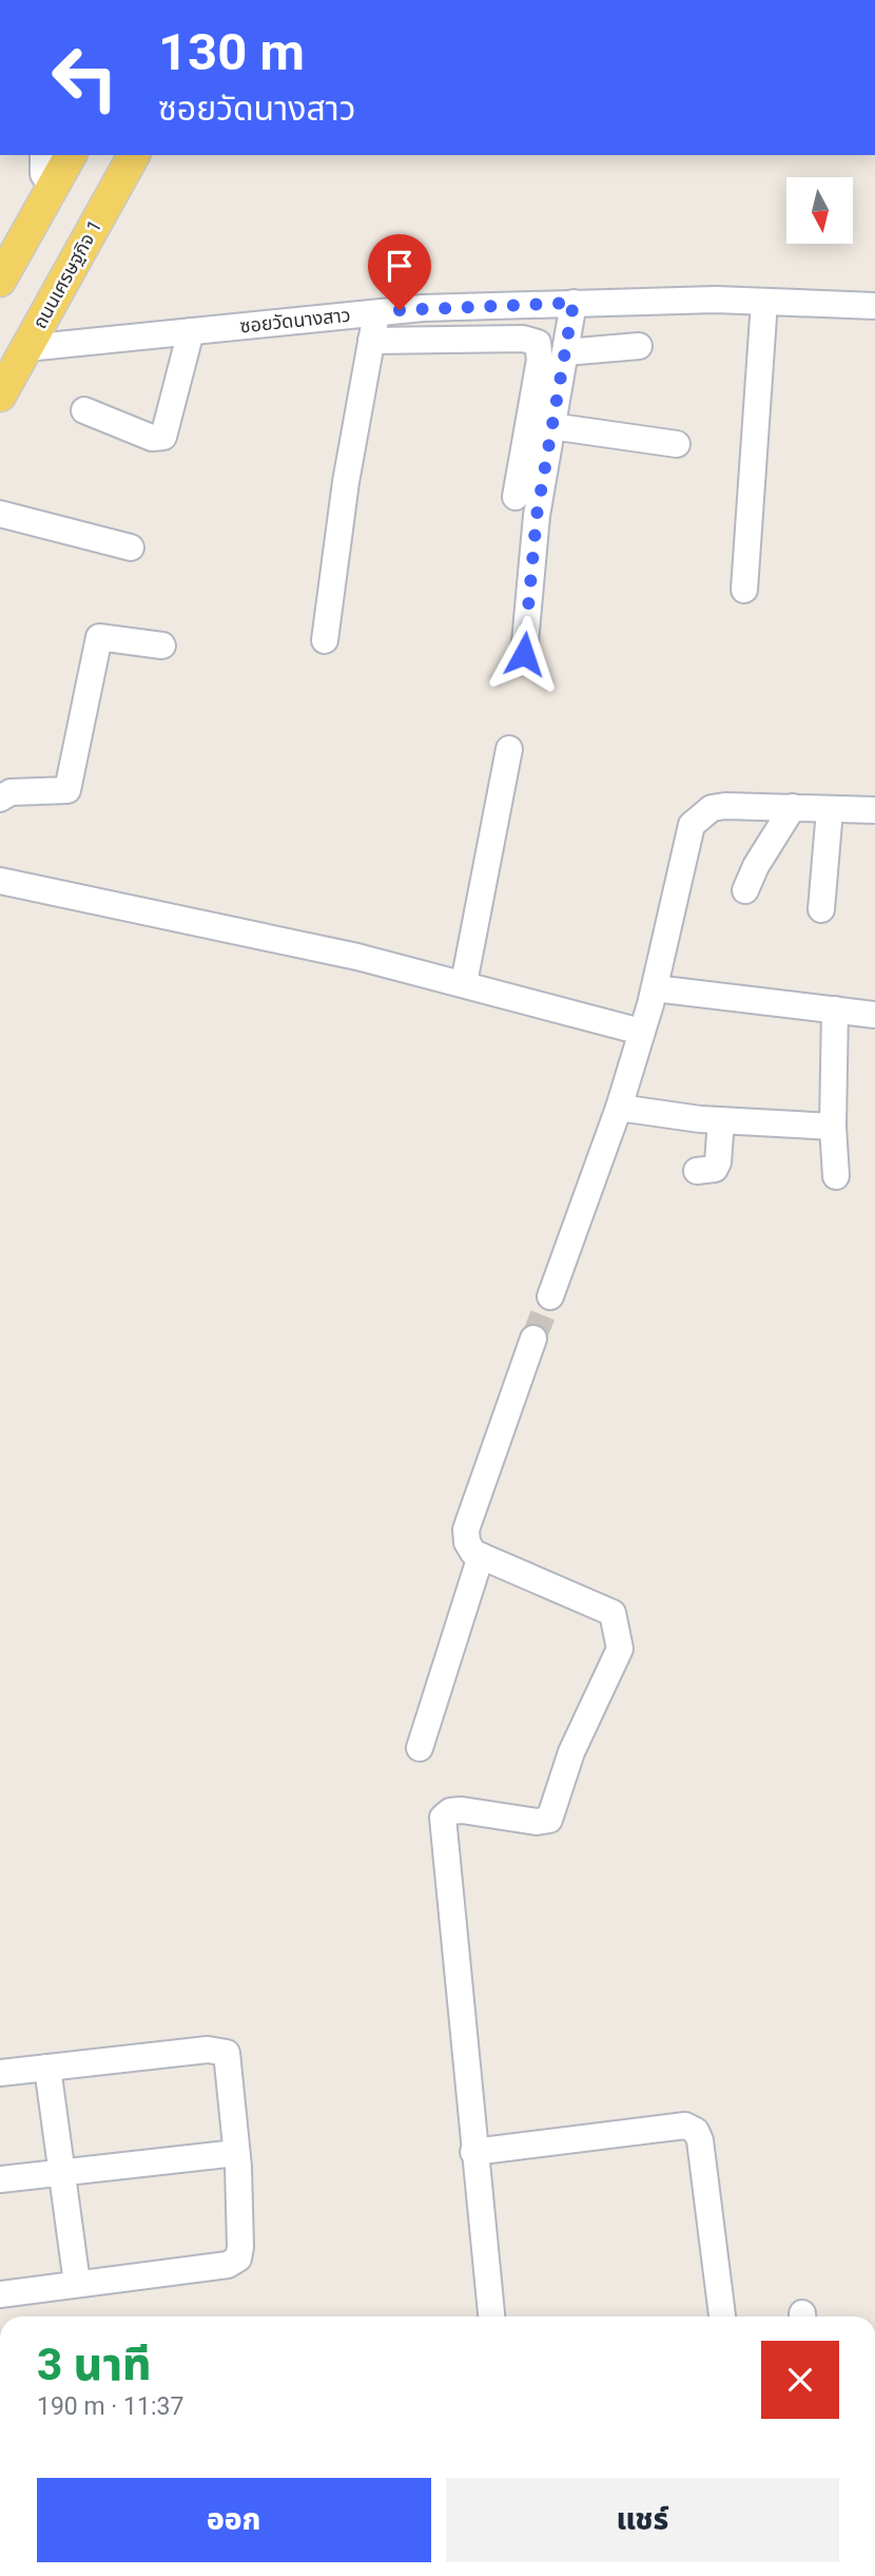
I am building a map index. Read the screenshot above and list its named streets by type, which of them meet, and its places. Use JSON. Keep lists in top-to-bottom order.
{
  "streets": {
    "main road": ["ถนนเศรษฐกิจ 1"],
    "street": ["ซอยวัดนางสาว"]
  },
  "crossings": [
    ["ถนนเศรษฐกิจ 1", "ซอยวัดนางสาว"]
  ],
  "north": "bottom",
  "page": {
    "turn": ["130 m", "ซอยวัดนางสาว"],
    "heading": ["3 นาที", "190 m · 11:37"],
    "buttons": ["ออก", "แชร์"]
  }
}
